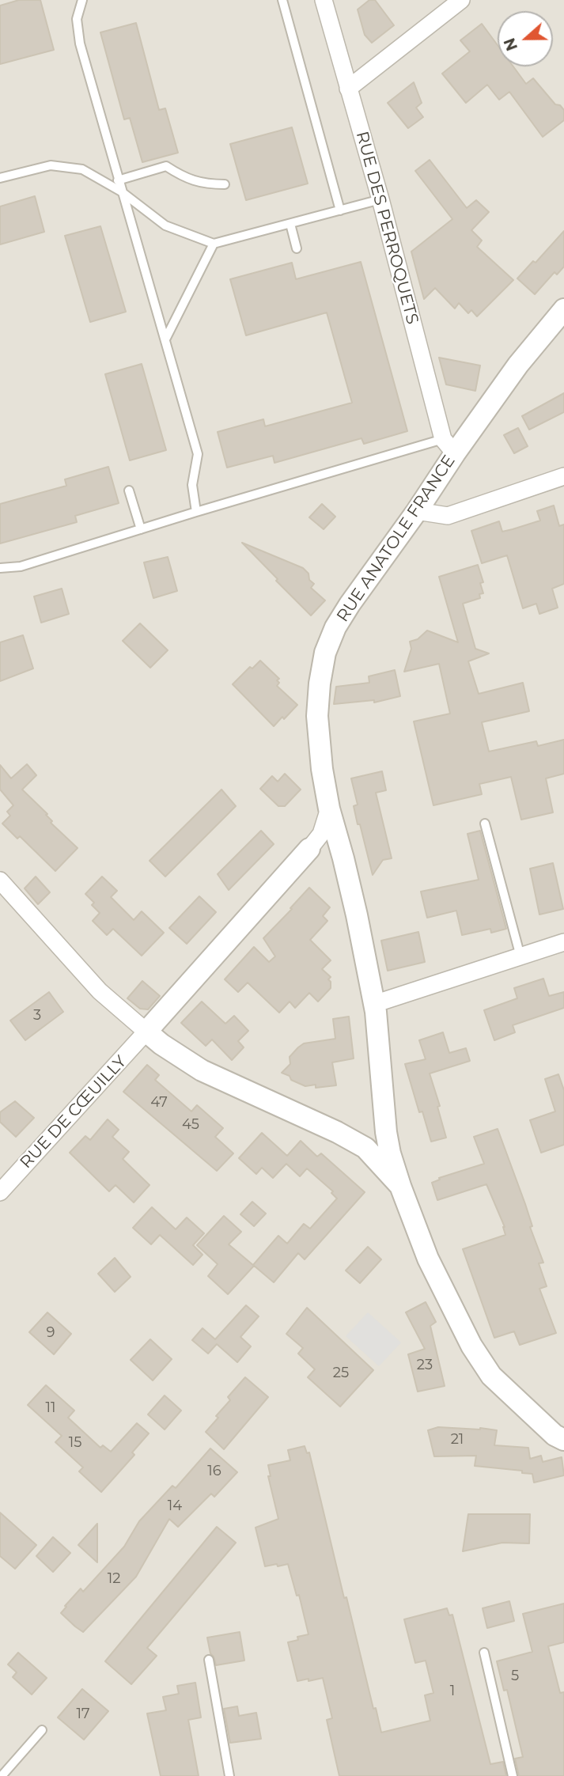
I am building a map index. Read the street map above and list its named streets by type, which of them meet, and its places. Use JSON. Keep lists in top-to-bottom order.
{
  "streets": {
    "street": ["RUE DES PERROQUETS", "RUE ANATOLE FRANCE", "RUE DE CŒUILLY"]
  },
  "crossings": [
    ["RUE DES PERROQUETS", "RUE ANATOLE FRANCE"],
    ["RUE ANATOLE FRANCE", "RUE DE CŒUILLY"]
  ],
  "house_numbers": [
    "3",
    "47",
    "45",
    "9",
    "23",
    "25",
    "11",
    "21",
    "15",
    "16",
    "14",
    "12",
    "5",
    "1",
    "17"
  ],
  "north": "left"
}
